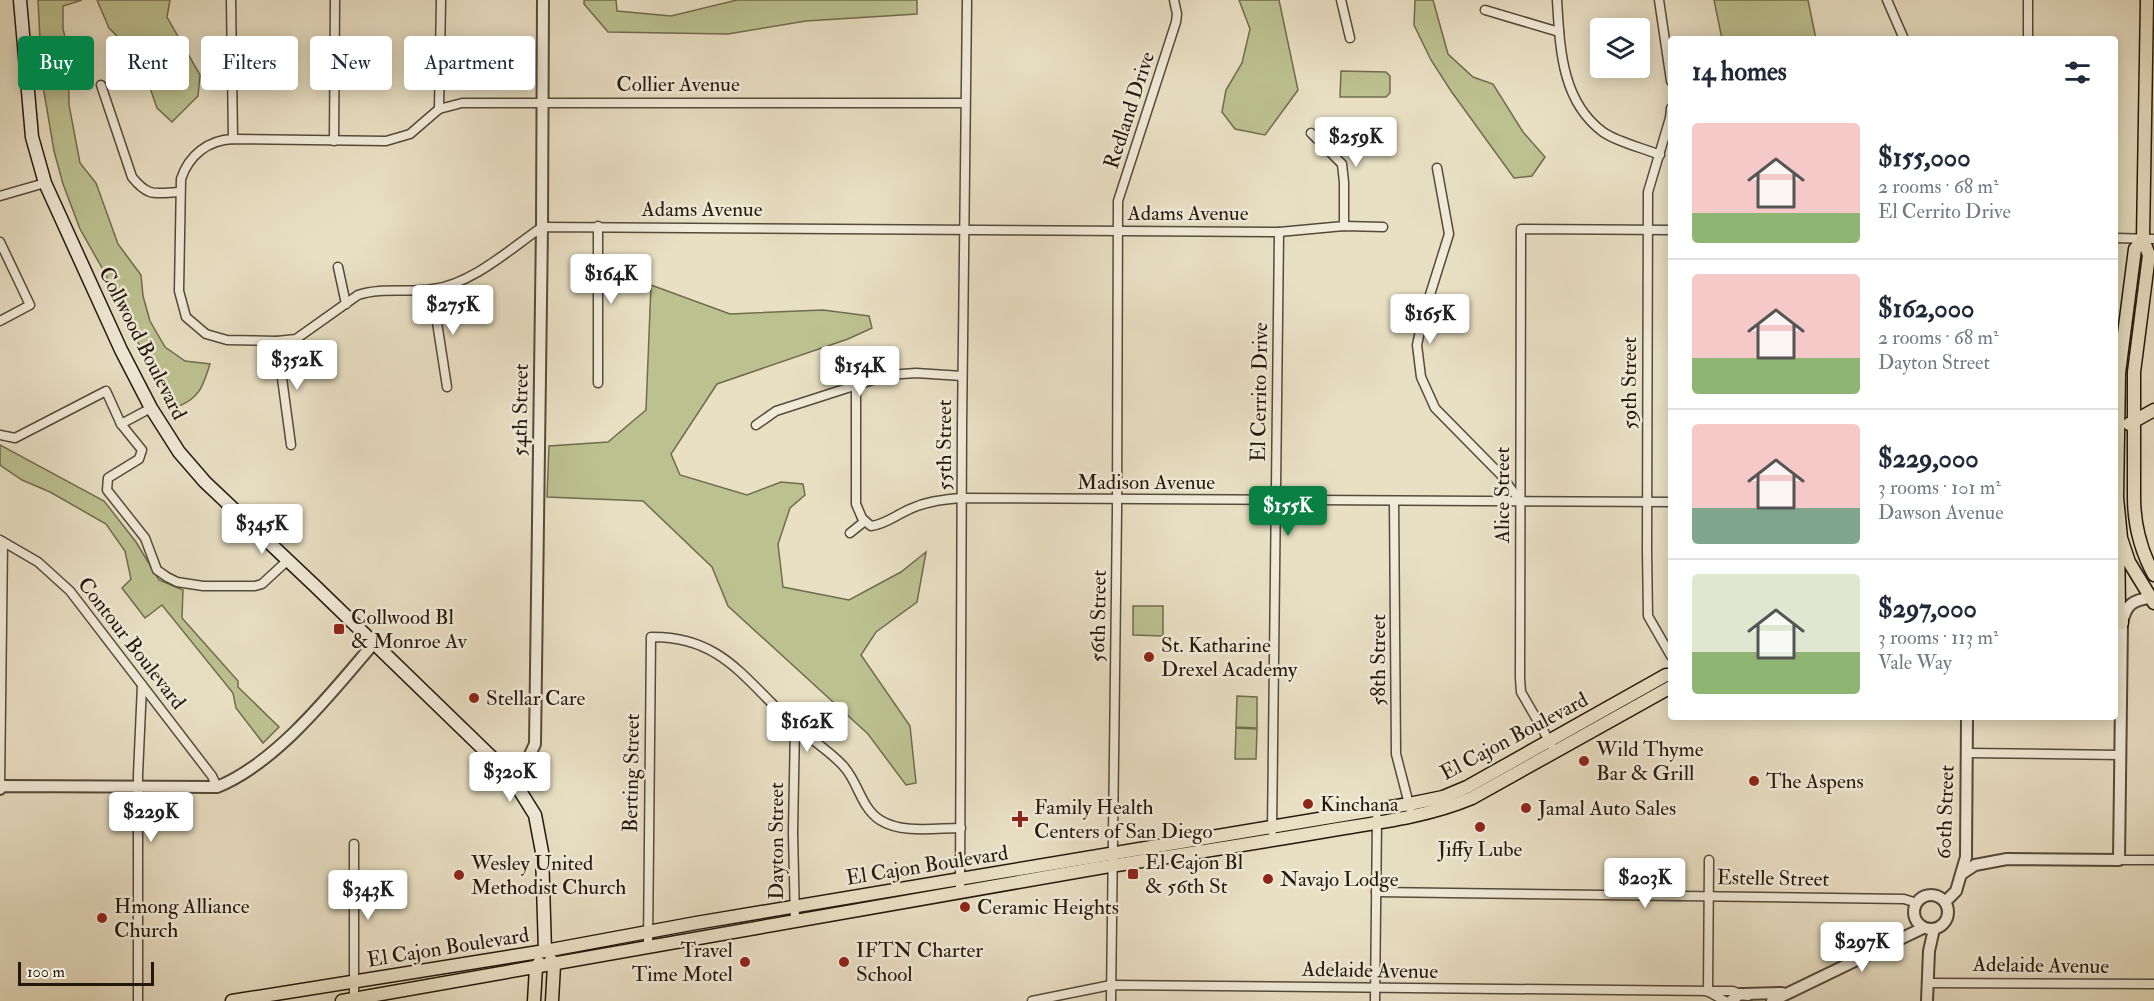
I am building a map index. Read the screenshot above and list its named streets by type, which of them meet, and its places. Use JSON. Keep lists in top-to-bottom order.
{
  "streets": {
    "main road": ["Collwood Boulevard", "El Cajon Boulevard"],
    "street": [
      "Collier Avenue",
      "Redland Drive",
      "Adams Avenue",
      "59th Street",
      "El Cerrito Drive",
      "54th Street",
      "55th Street",
      "Madison Avenue",
      "Alice Street",
      "56th Street",
      "Contour Boulevard",
      "58th Street",
      "Berting Street",
      "60th Street",
      "Dayton Street",
      "Estelle Street",
      "Adelaide Avenue"
    ]
  },
  "crossings": [
    ["Collier Avenue", "54th Street"],
    ["Collier Avenue", "55th Street"],
    ["Redland Drive", "Adams Avenue"],
    ["Redland Drive", "56th Street"],
    ["Adams Avenue", "El Cerrito Drive"],
    ["Adams Avenue", "54th Street"],
    ["Adams Avenue", "55th Street"],
    ["Adams Avenue", "56th Street"],
    ["Collwood Boulevard", "54th Street"],
    ["Collwood Boulevard", "El Cajon Boulevard"],
    ["59th Street", "Madison Avenue"],
    ["59th Street", "Alice Street"],
    ["El Cerrito Drive", "Madison Avenue"],
    ["El Cerrito Drive", "El Cajon Boulevard"],
    ["55th Street", "Madison Avenue"],
    ["55th Street", "El Cajon Boulevard"],
    ["Madison Avenue", "Alice Street"],
    ["Madison Avenue", "56th Street"],
    ["Madison Avenue", "58th Street"],
    ["Alice Street", "El Cajon Boulevard"],
    ["56th Street", "El Cajon Boulevard"],
    ["56th Street", "Adelaide Avenue"],
    ["58th Street", "El Cajon Boulevard"],
    ["El Cajon Boulevard", "Berting Street"],
    ["El Cajon Boulevard", "Dayton Street"],
    ["Berting Street", "Dayton Street"],
    ["60th Street", "Estelle Street"],
    ["60th Street", "Adelaide Avenue"]
  ],
  "places": {
    "transit": ["Collwood Bl & Monroe Av", "El Cajon Bl & 56th St"],
    "other": [
      "St. Katharine Drexel Academy",
      "Stellar Care",
      "Wild Thyme Bar & Grill",
      "The Aspens",
      "Kinchana",
      "Jamal Auto Sales",
      "Jiffy Lube",
      "Wesley United Methodist Church",
      "Navajo Lodge",
      "Ceramic Heights",
      "Hmong Alliance Church",
      "Travel Time Motel",
      "IFTN Charter School"
    ],
    "health": ["Family Health Centers of San Diego"]
  },
  "scale_bar": "100 m",
  "page": {
    "chip": [
      "Buy",
      "Rent",
      "Filters",
      "New",
      "Apartment"
    ],
    "heading": "14 homes",
    "list": [
      {
        "name": "$155,000",
        "note": "2 rooms · 68 m² · El Cerrito Drive"
      },
      {
        "name": "$162,000",
        "note": "2 rooms · 68 m² · Dayton Street"
      },
      {
        "name": "$229,000",
        "note": "3 rooms · 101 m² · Dawson Avenue"
      },
      {
        "name": "$297,000",
        "note": "3 rooms · 113 m² · Vale Way"
      }
    ],
    "price": [
      "$259K",
      "$164K",
      "$275K",
      "$165K",
      "$352K",
      "$154K",
      "$155K",
      "$345K",
      "$162K",
      "$320K",
      "$229K",
      "$203K",
      "$343K",
      "$297K"
    ],
    "scale": "100 m"
  }
}
